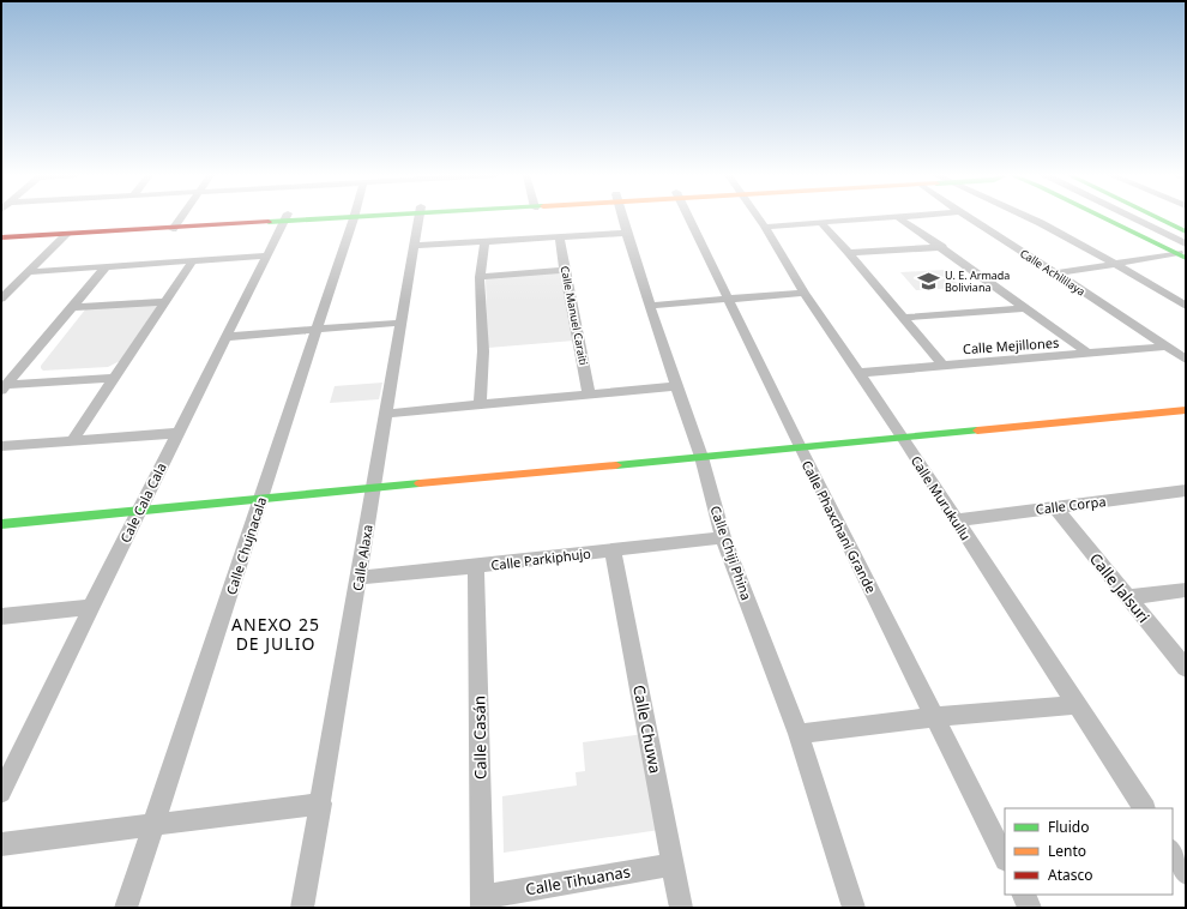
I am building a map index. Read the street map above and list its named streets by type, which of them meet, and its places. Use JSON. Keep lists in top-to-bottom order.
{
  "streets": {
    "street": [
      "Calle Achililaya",
      "Calle Manuel Caraiti",
      "Calle Mejillones",
      "Calle Murukullu",
      "Cale Cala Cala",
      "Calle Corpa",
      "Calle Phaxchani Grande",
      "Calle Chujnacala",
      "Calle Chiji Phina",
      "Calle Alaxa",
      "Calle Parkiphujo",
      "Calle Jalsuri",
      "Calle Chuwa",
      "Calle Casán",
      "Calle Tihuanas"
    ]
  },
  "crossings": [
    ["Calle Achililaya", "Calle Mejillones"],
    ["Calle Mejillones", "Calle Murukullu"],
    ["Calle Murukullu", "Calle Corpa"],
    ["Calle Corpa", "Calle Jalsuri"],
    ["Calle Chiji Phina", "Calle Parkiphujo"],
    ["Calle Alaxa", "Calle Parkiphujo"],
    ["Calle Parkiphujo", "Calle Chuwa"],
    ["Calle Parkiphujo", "Calle Casán"],
    ["Calle Chuwa", "Calle Tihuanas"],
    ["Calle Casán", "Calle Tihuanas"]
  ],
  "districts": ["ANEXO 25 DE JULIO"],
  "places": {
    "school or university": ["U. E. Armada Boliviana"]
  },
  "legend": ["Fluido", "Lento", "Atasco"]
}
